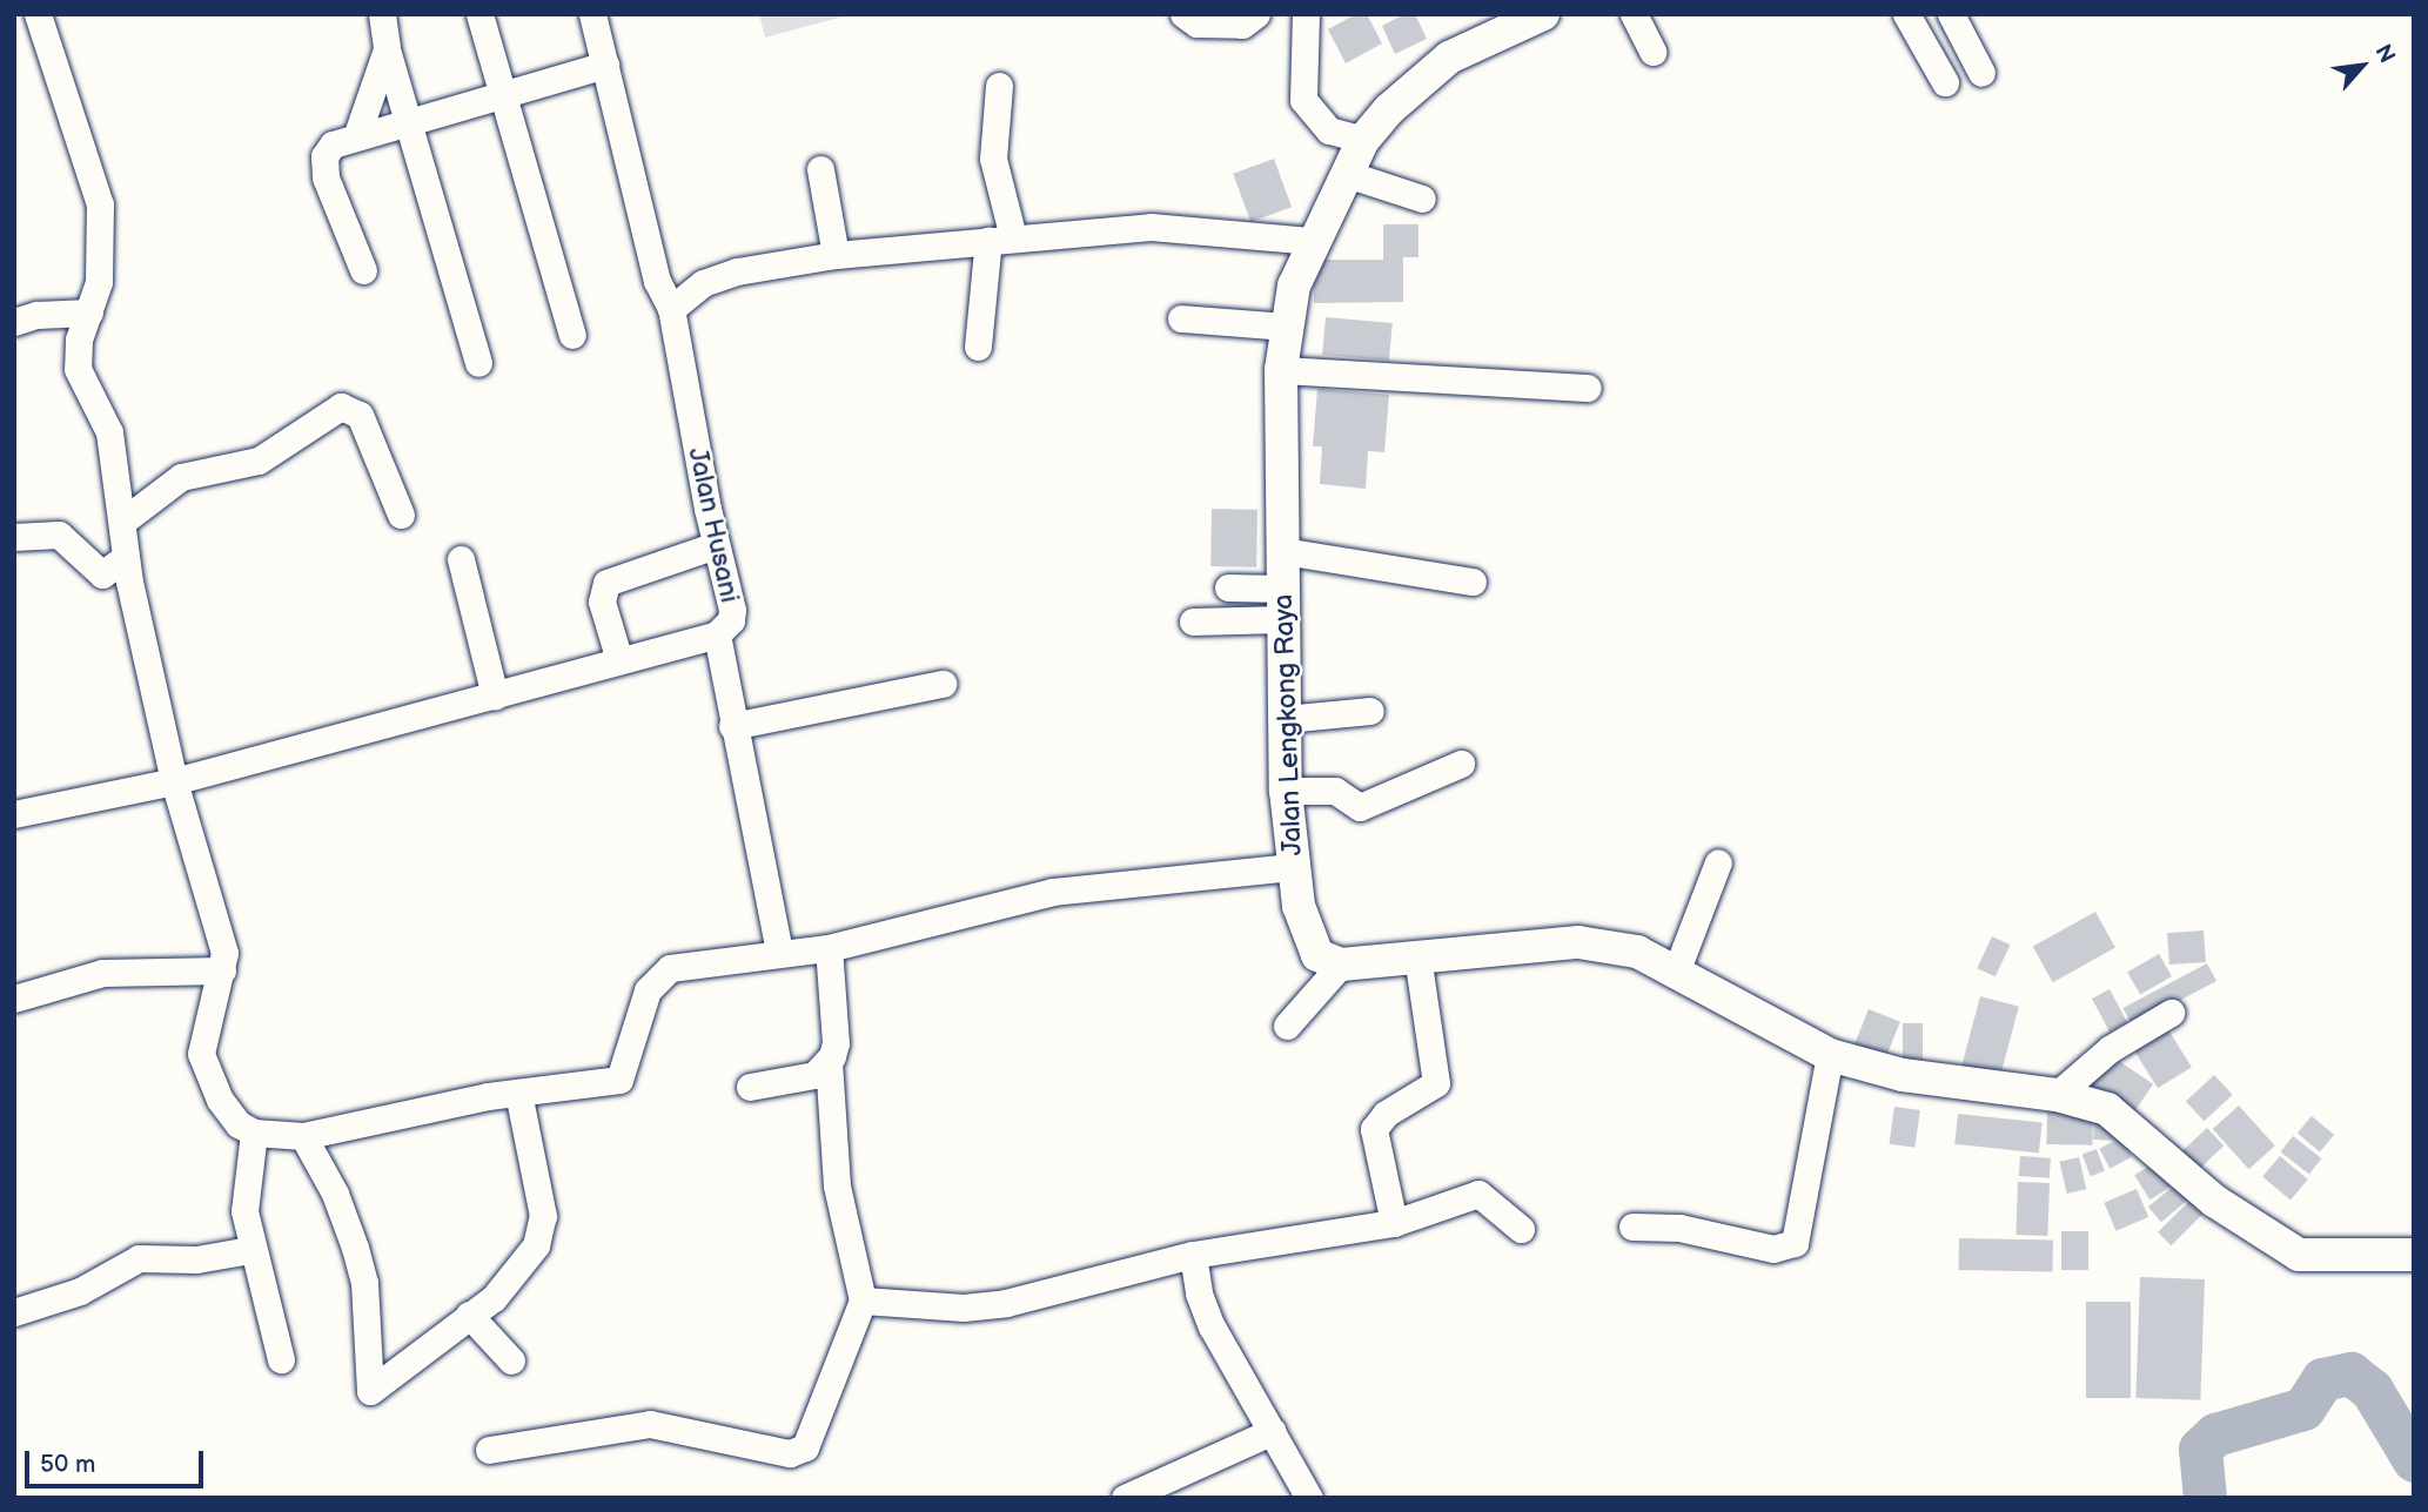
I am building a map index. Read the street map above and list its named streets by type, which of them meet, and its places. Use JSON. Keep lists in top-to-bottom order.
{
  "streets": {
    "street": ["Jalan Husani", "Jalan Lengkong Raya"]
  },
  "scale_bar": "50 m",
  "north": "top right"
}
